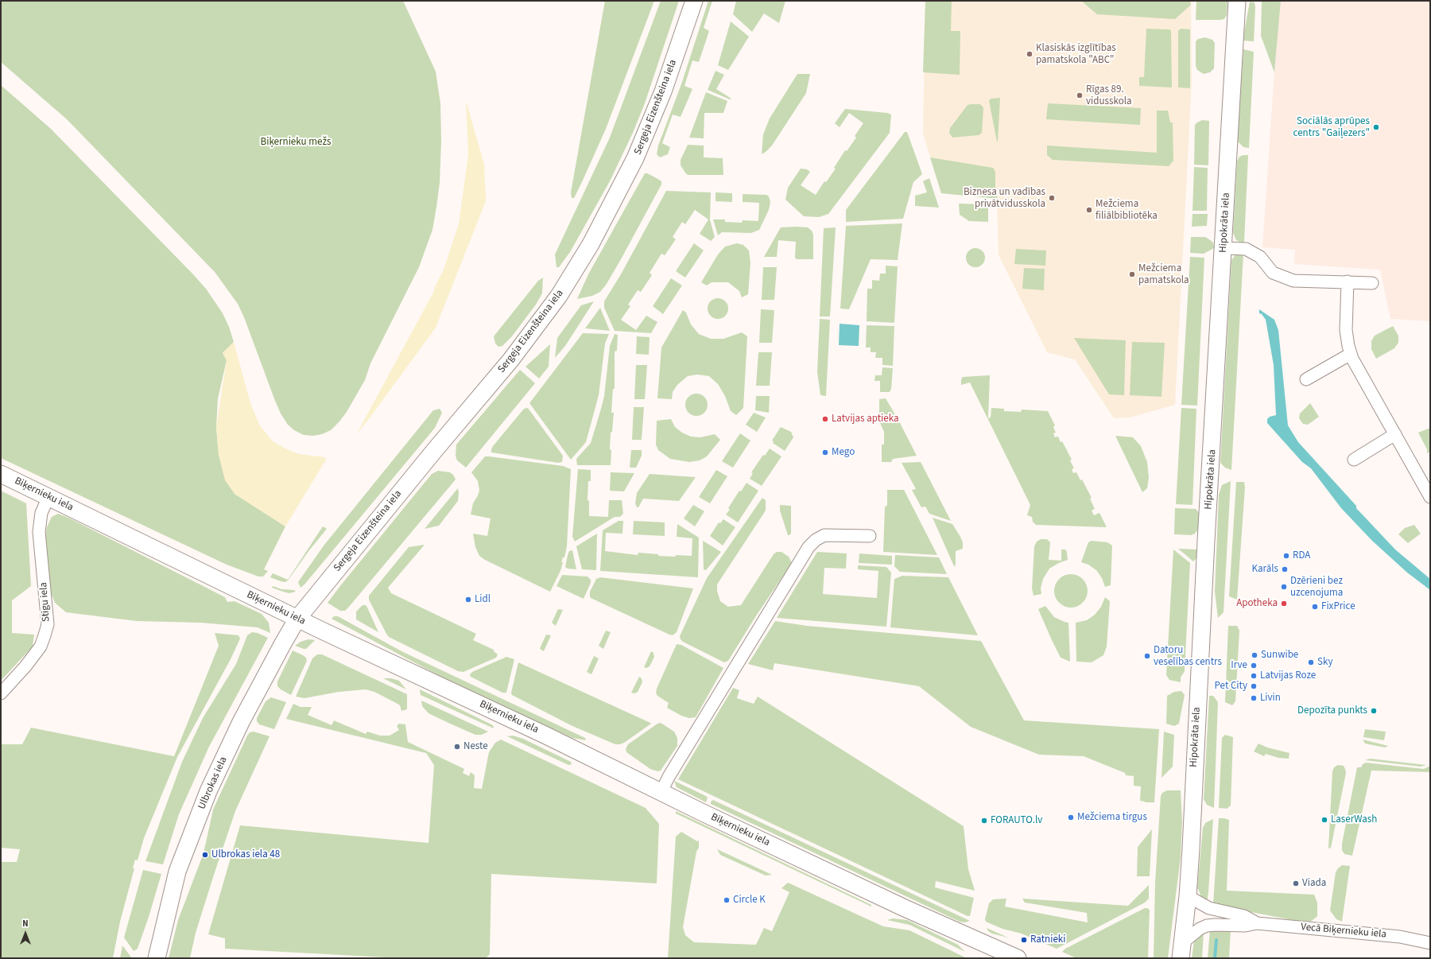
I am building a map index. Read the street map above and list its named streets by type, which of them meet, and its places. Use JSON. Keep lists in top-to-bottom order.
{
  "streets": {
    "street": [
      "Sergeja Eizenšteina iela",
      "Hipokrāta iela",
      "Biķernieku iela",
      "Stigu iela",
      "Ulbrokas iela",
      "Vecā Biķernieku iela"
    ]
  },
  "crossings": [
    ["Sergeja Eizenšteina iela", "Biķernieku iela"],
    ["Sergeja Eizenšteina iela", "Ulbrokas iela"],
    ["Hipokrāta iela", "Vecā Biķernieku iela"],
    ["Biķernieku iela", "Stigu iela"],
    ["Biķernieku iela", "Ulbrokas iela"]
  ],
  "parks": ["Biķernieku mežs"],
  "places": [
    "Klasiskās izglītības pamatskola \"ABC\"",
    "Rīgas 89. vidusskola",
    "Sociālās aprūpes centrs \"Gaiļezers\"",
    "Biznesa un vadības privātvidusskola",
    "Mežciema filiālbibliotēka",
    "Mežciema pamatskola",
    "Latvijas aptieka",
    "Mego",
    "RDA",
    "Karāls",
    "Dzērieni bez uzcenojuma",
    "Lidl",
    "Apotheka",
    "FixPrice",
    "Sunwibe",
    "Datoru veselības centrs",
    "Sky",
    "Irve",
    "Latvijas Roze",
    "Pet City",
    "Livin",
    "Depozīta punkts",
    "Neste",
    "Mežciema tirgus",
    "LaserWash",
    "FORAUTO.lv",
    "Ulbrokas iela 48",
    "Viada",
    "Circle K",
    "Ratnieki"
  ],
  "north": "top"
}
